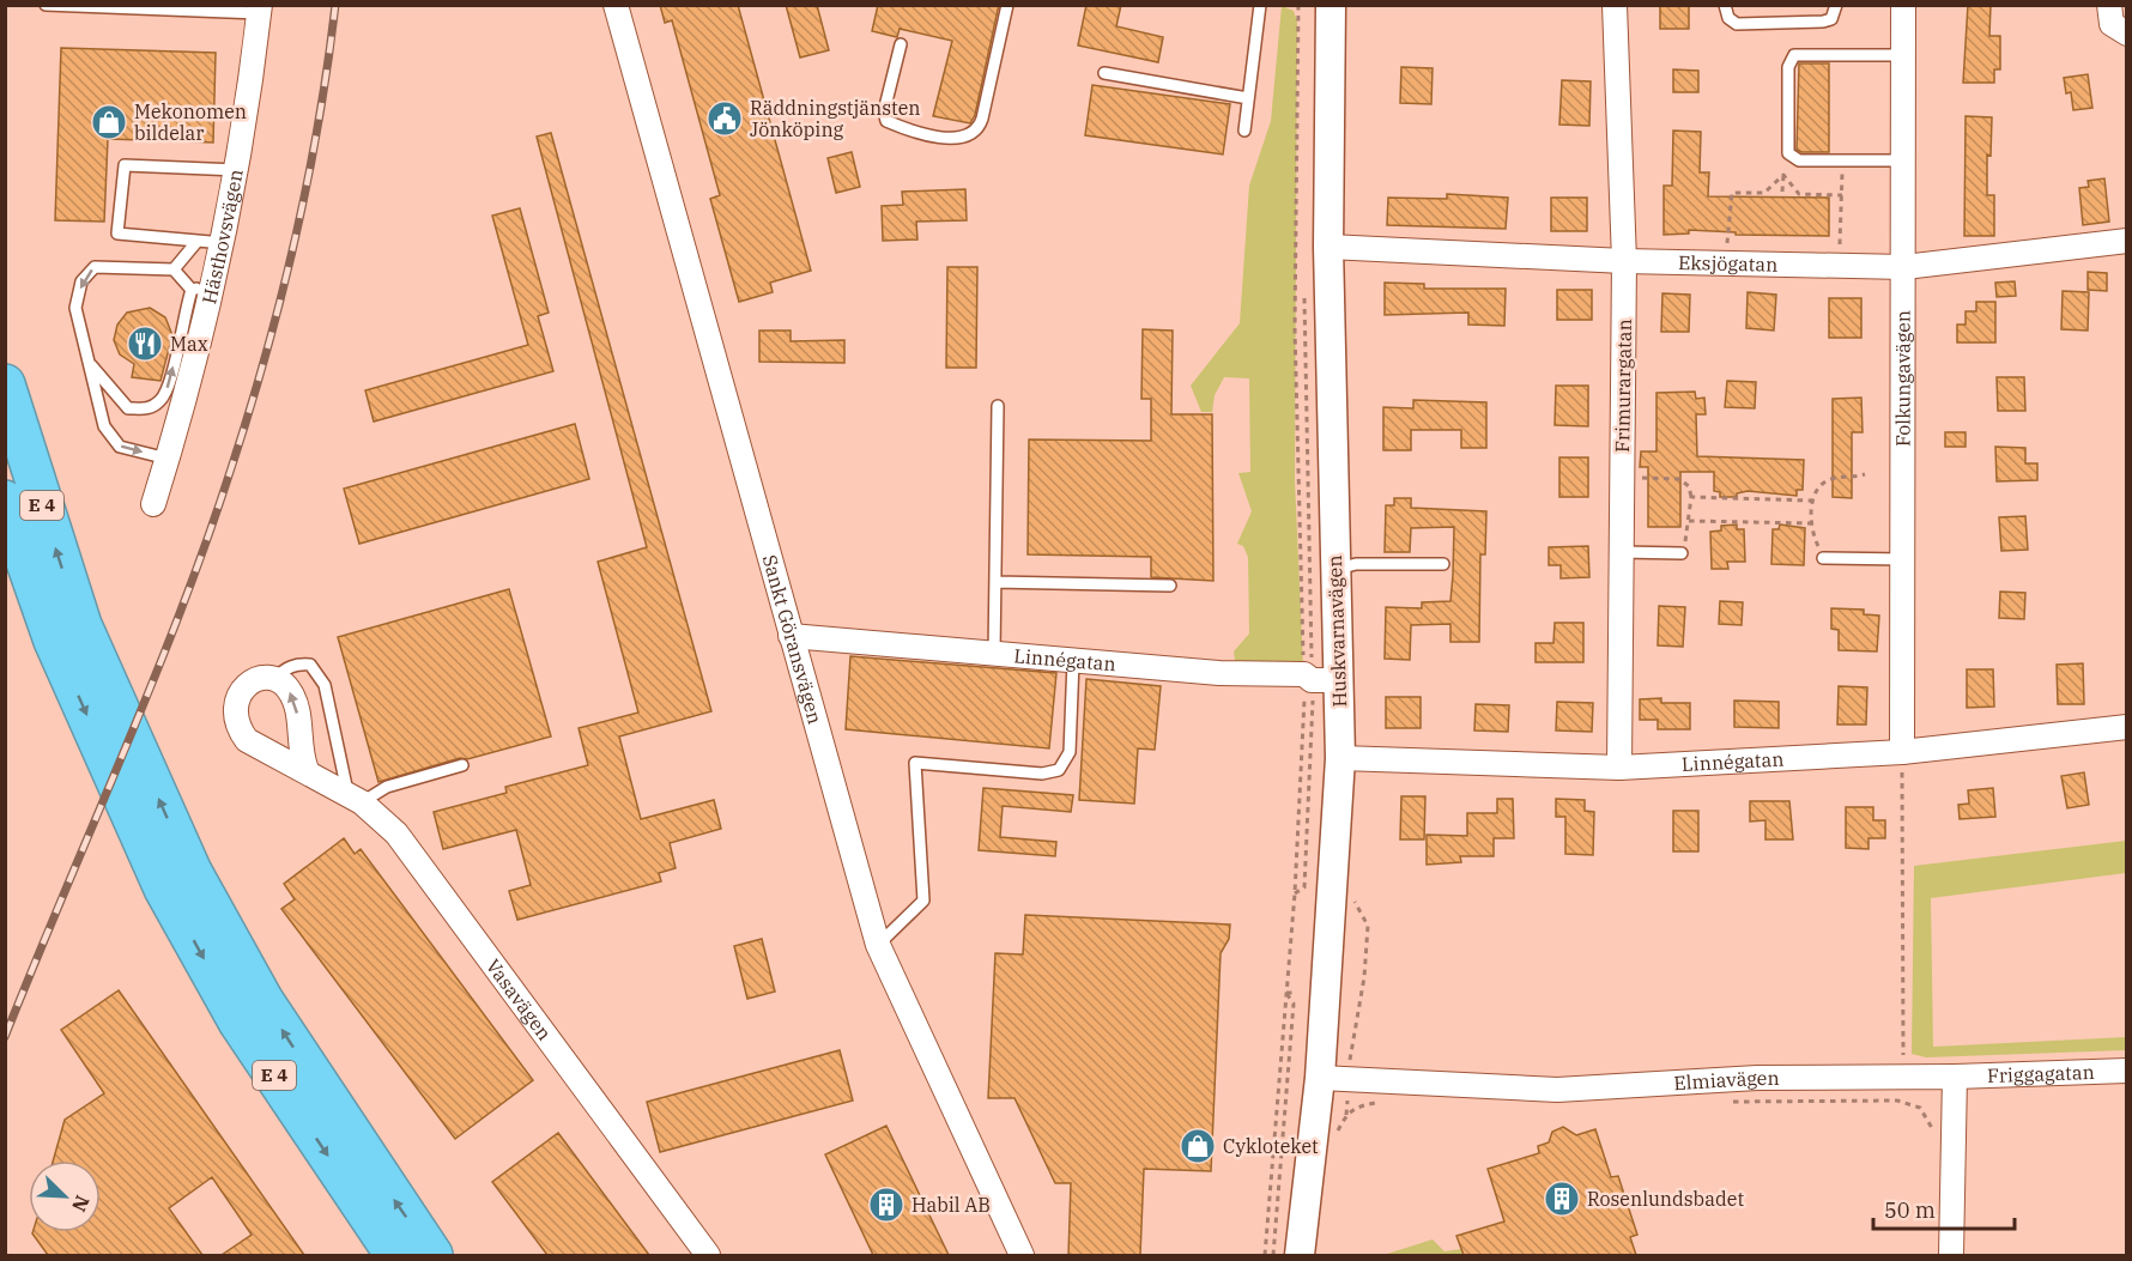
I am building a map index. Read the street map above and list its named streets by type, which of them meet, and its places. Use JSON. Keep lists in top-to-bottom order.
{
  "streets": {
    "highway": ["E 4"],
    "street": [
      "Hästhovsvägen",
      "Eksjögatan",
      "Folkungavägen",
      "Frimurargatan",
      "Huskvarnavägen",
      "Sankt Göransvägen",
      "Linnégatan",
      "Vasavägen",
      "Friggagatan",
      "Elmiavägen"
    ]
  },
  "crossings": [
    ["Eksjögatan", "Folkungavägen"],
    ["Eksjögatan", "Frimurargatan"],
    ["Eksjögatan", "Huskvarnavägen"],
    ["Folkungavägen", "Linnégatan"],
    ["Frimurargatan", "Linnégatan"],
    ["Huskvarnavägen", "Linnégatan"],
    ["Huskvarnavägen", "Elmiavägen"],
    ["Sankt Göransvägen", "Linnégatan"],
    ["Friggagatan", "Elmiavägen"]
  ],
  "places": {
    "public building": ["Räddningstjänsten Jönköping"],
    "shop": ["Mekonomen bildelar", "Cykloteket"],
    "restaurant": ["Max"],
    "building": ["Rosenlundsbadet", "Habil AB"]
  },
  "scale_bar": "50 m",
  "north": "bottom right"
}
